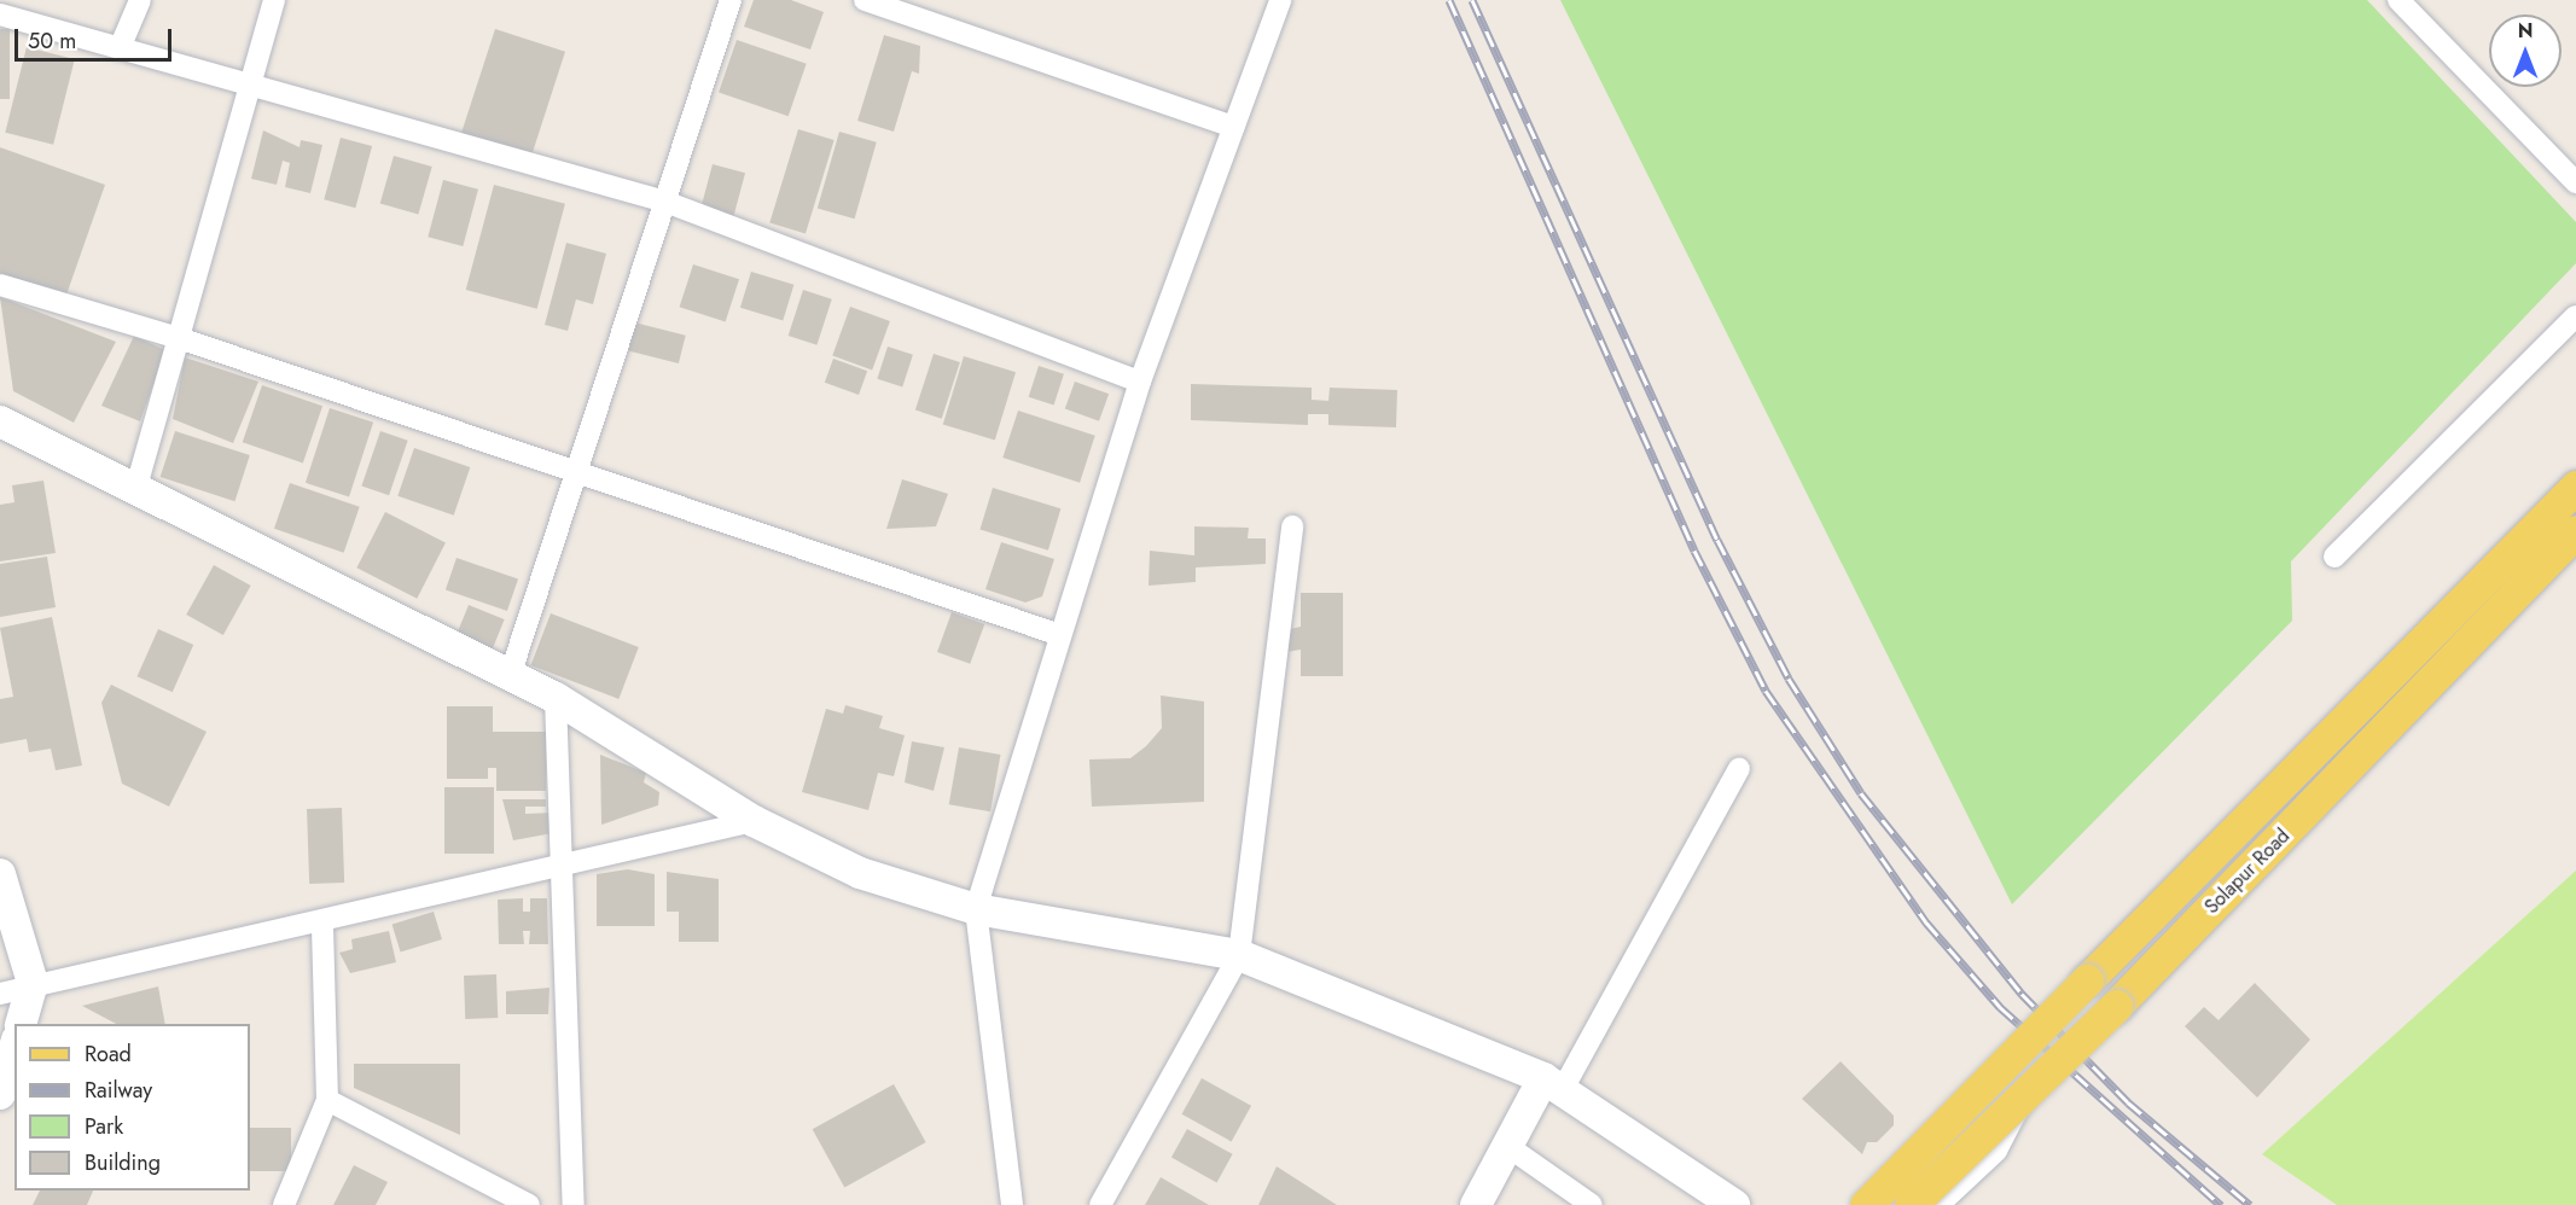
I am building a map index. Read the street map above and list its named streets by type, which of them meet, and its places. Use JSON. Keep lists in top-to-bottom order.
{
  "streets": {
    "main road": ["Solapur Road"]
  },
  "legend": [
    "Road",
    "Railway",
    "Park",
    "Building"
  ],
  "scale_bar": "50 m",
  "north": "top"
}
